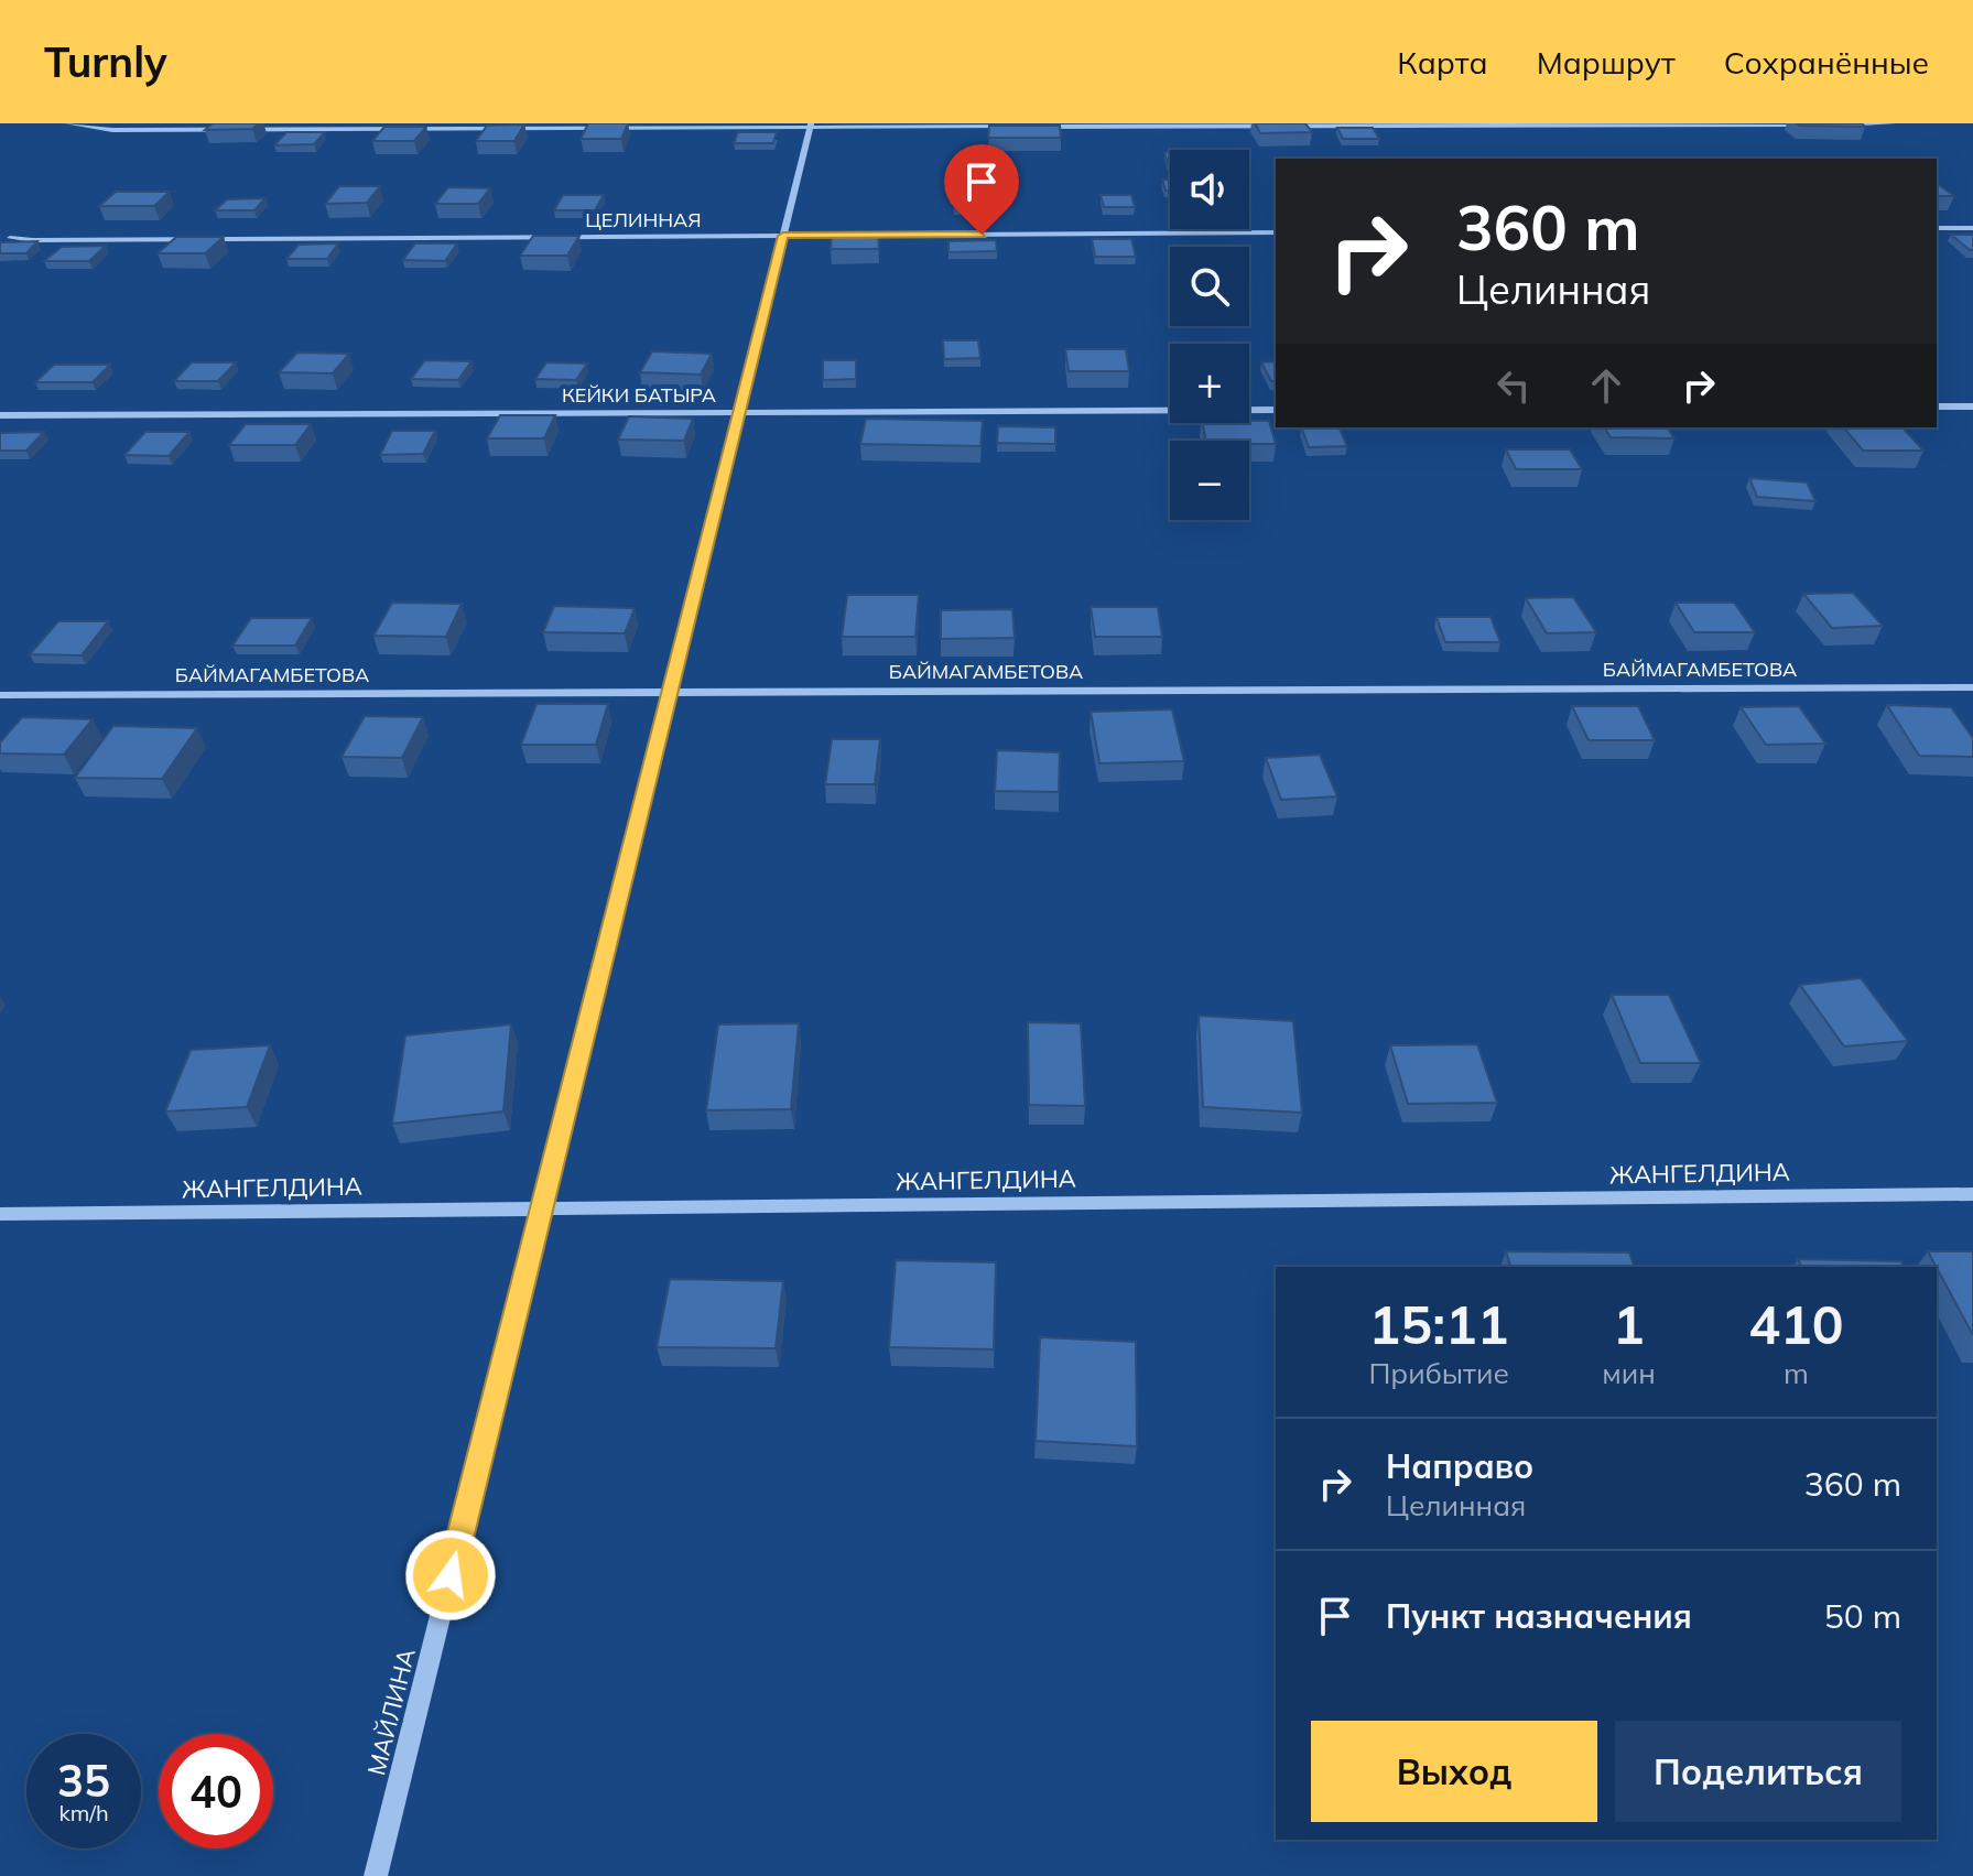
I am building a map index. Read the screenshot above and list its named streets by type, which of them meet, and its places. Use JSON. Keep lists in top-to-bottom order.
{
  "streets": {
    "street": [
      "ЦЕЛИННАЯ",
      "КЕЙКИ БАТЫРА",
      "БАЙМАГАМБЕТОВА",
      "ЖАНГЕЛДИНА",
      "МАЙЛИНА"
    ]
  },
  "crossings": [
    ["ЦЕЛИННАЯ", "МАЙЛИНА"],
    ["КЕЙКИ БАТЫРА", "МАЙЛИНА"],
    ["БАЙМАГАМБЕТОВА", "МАЙЛИНА"],
    ["ЖАНГЕЛДИНА", "МАЙЛИНА"]
  ],
  "page": {
    "header": "Turnly",
    "nav": ["Карта", "Маршрут", "Сохранённые"],
    "map_buttons": ["+", "−"],
    "turn": ["360 m", "Целинная"],
    "eta": [
      "15:11",
      "Прибытие",
      "1",
      "мин",
      "410",
      "m"
    ],
    "list": [
      {
        "name": "Направо",
        "note": "Целинная",
        "value": "360 m"
      },
      {
        "name": "Пункт назначения",
        "value": "50 m"
      }
    ],
    "buttons": ["Выход", "Поделиться"],
    "speed": "35 km/h",
    "limit": "40"
  }
}
